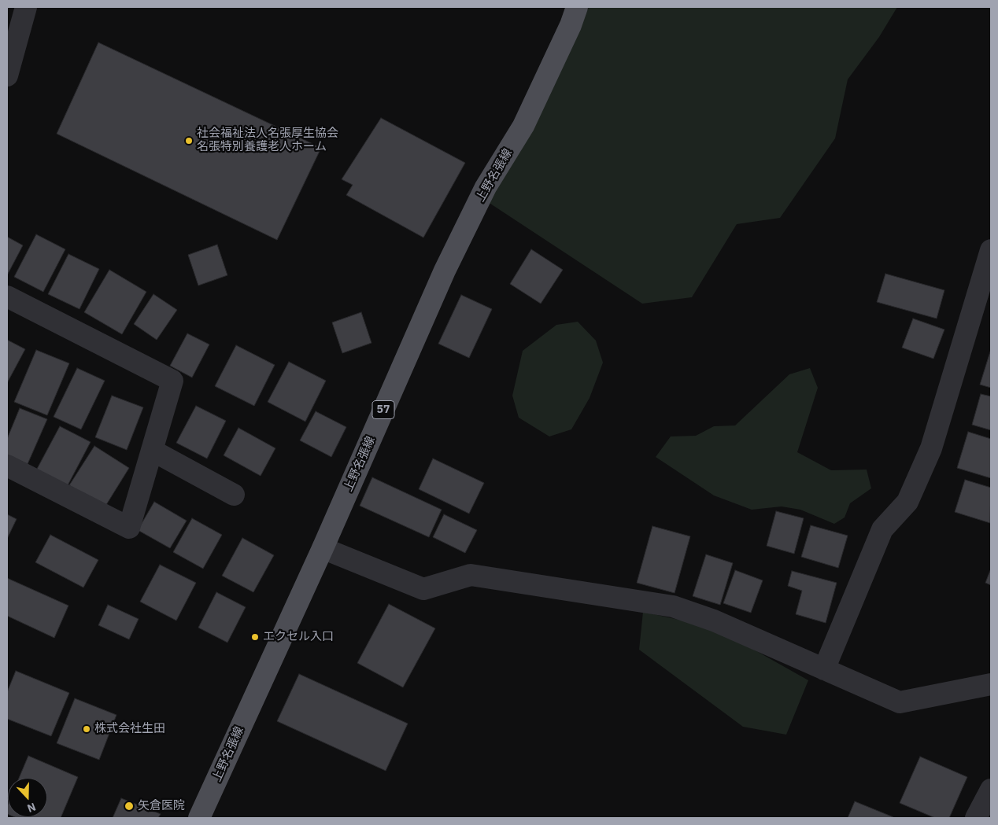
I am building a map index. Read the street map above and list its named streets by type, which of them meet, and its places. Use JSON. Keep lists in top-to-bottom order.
{
  "streets": {
    "main road": ["上野名張線", "57"]
  },
  "places": [
    "社会福祉法人名張厚生協会 名張特別養護老人ホーム",
    "エクセル入口",
    "株式会社生田",
    "矢倉医院"
  ],
  "north": "bottom"
}
